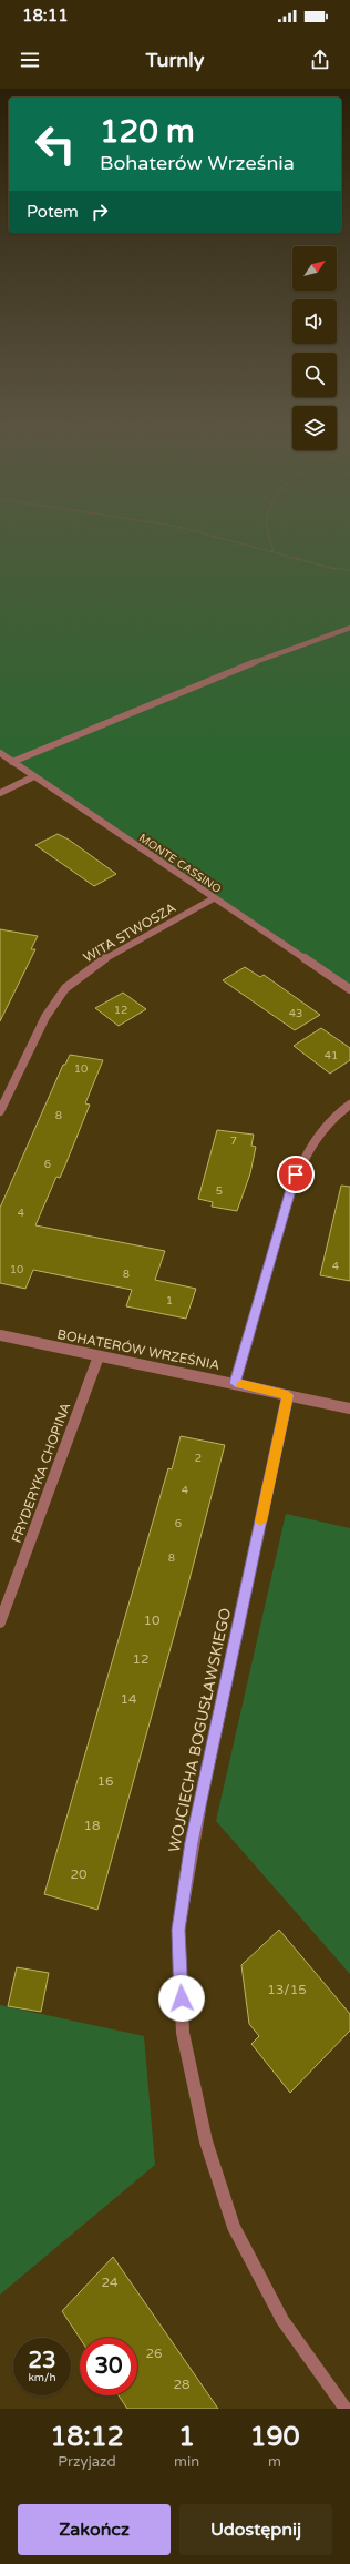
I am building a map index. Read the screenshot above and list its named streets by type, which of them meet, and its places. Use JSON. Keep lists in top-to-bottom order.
{
  "streets": {
    "street": [
      "MONTE CASSINO",
      "WITA STWOSZA",
      "BOHATERÓW WRZEŚNIA",
      "FRYDERYKA CHOPINA",
      "WOJCIECHA BOGUSŁAWSKIEGO"
    ]
  },
  "crossings": [
    ["MONTE CASSINO", "WITA STWOSZA"],
    ["BOHATERÓW WRZEŚNIA", "FRYDERYKA CHOPINA"],
    ["BOHATERÓW WRZEŚNIA", "WOJCIECHA BOGUSŁAWSKIEGO"]
  ],
  "house_numbers": [
    "12",
    "43",
    "41",
    "10",
    "8",
    "7",
    "6",
    "5",
    "4",
    "4",
    "10",
    "8",
    "1",
    "2",
    "4",
    "6",
    "8",
    "10",
    "12",
    "14",
    "16",
    "18",
    "20",
    "13/15",
    "24",
    "26",
    "28"
  ],
  "north": "top right",
  "page": {
    "status": "18:11",
    "header": "Turnly",
    "turn": ["120 m", "Bohaterów Września"],
    "then": "Potem",
    "speed": "23 km/h",
    "limit": "30",
    "eta": [
      "18:12",
      "Przyjazd",
      "1",
      "min",
      "190",
      "m"
    ],
    "buttons": ["Zakończ", "Udostępnij"]
  }
}
